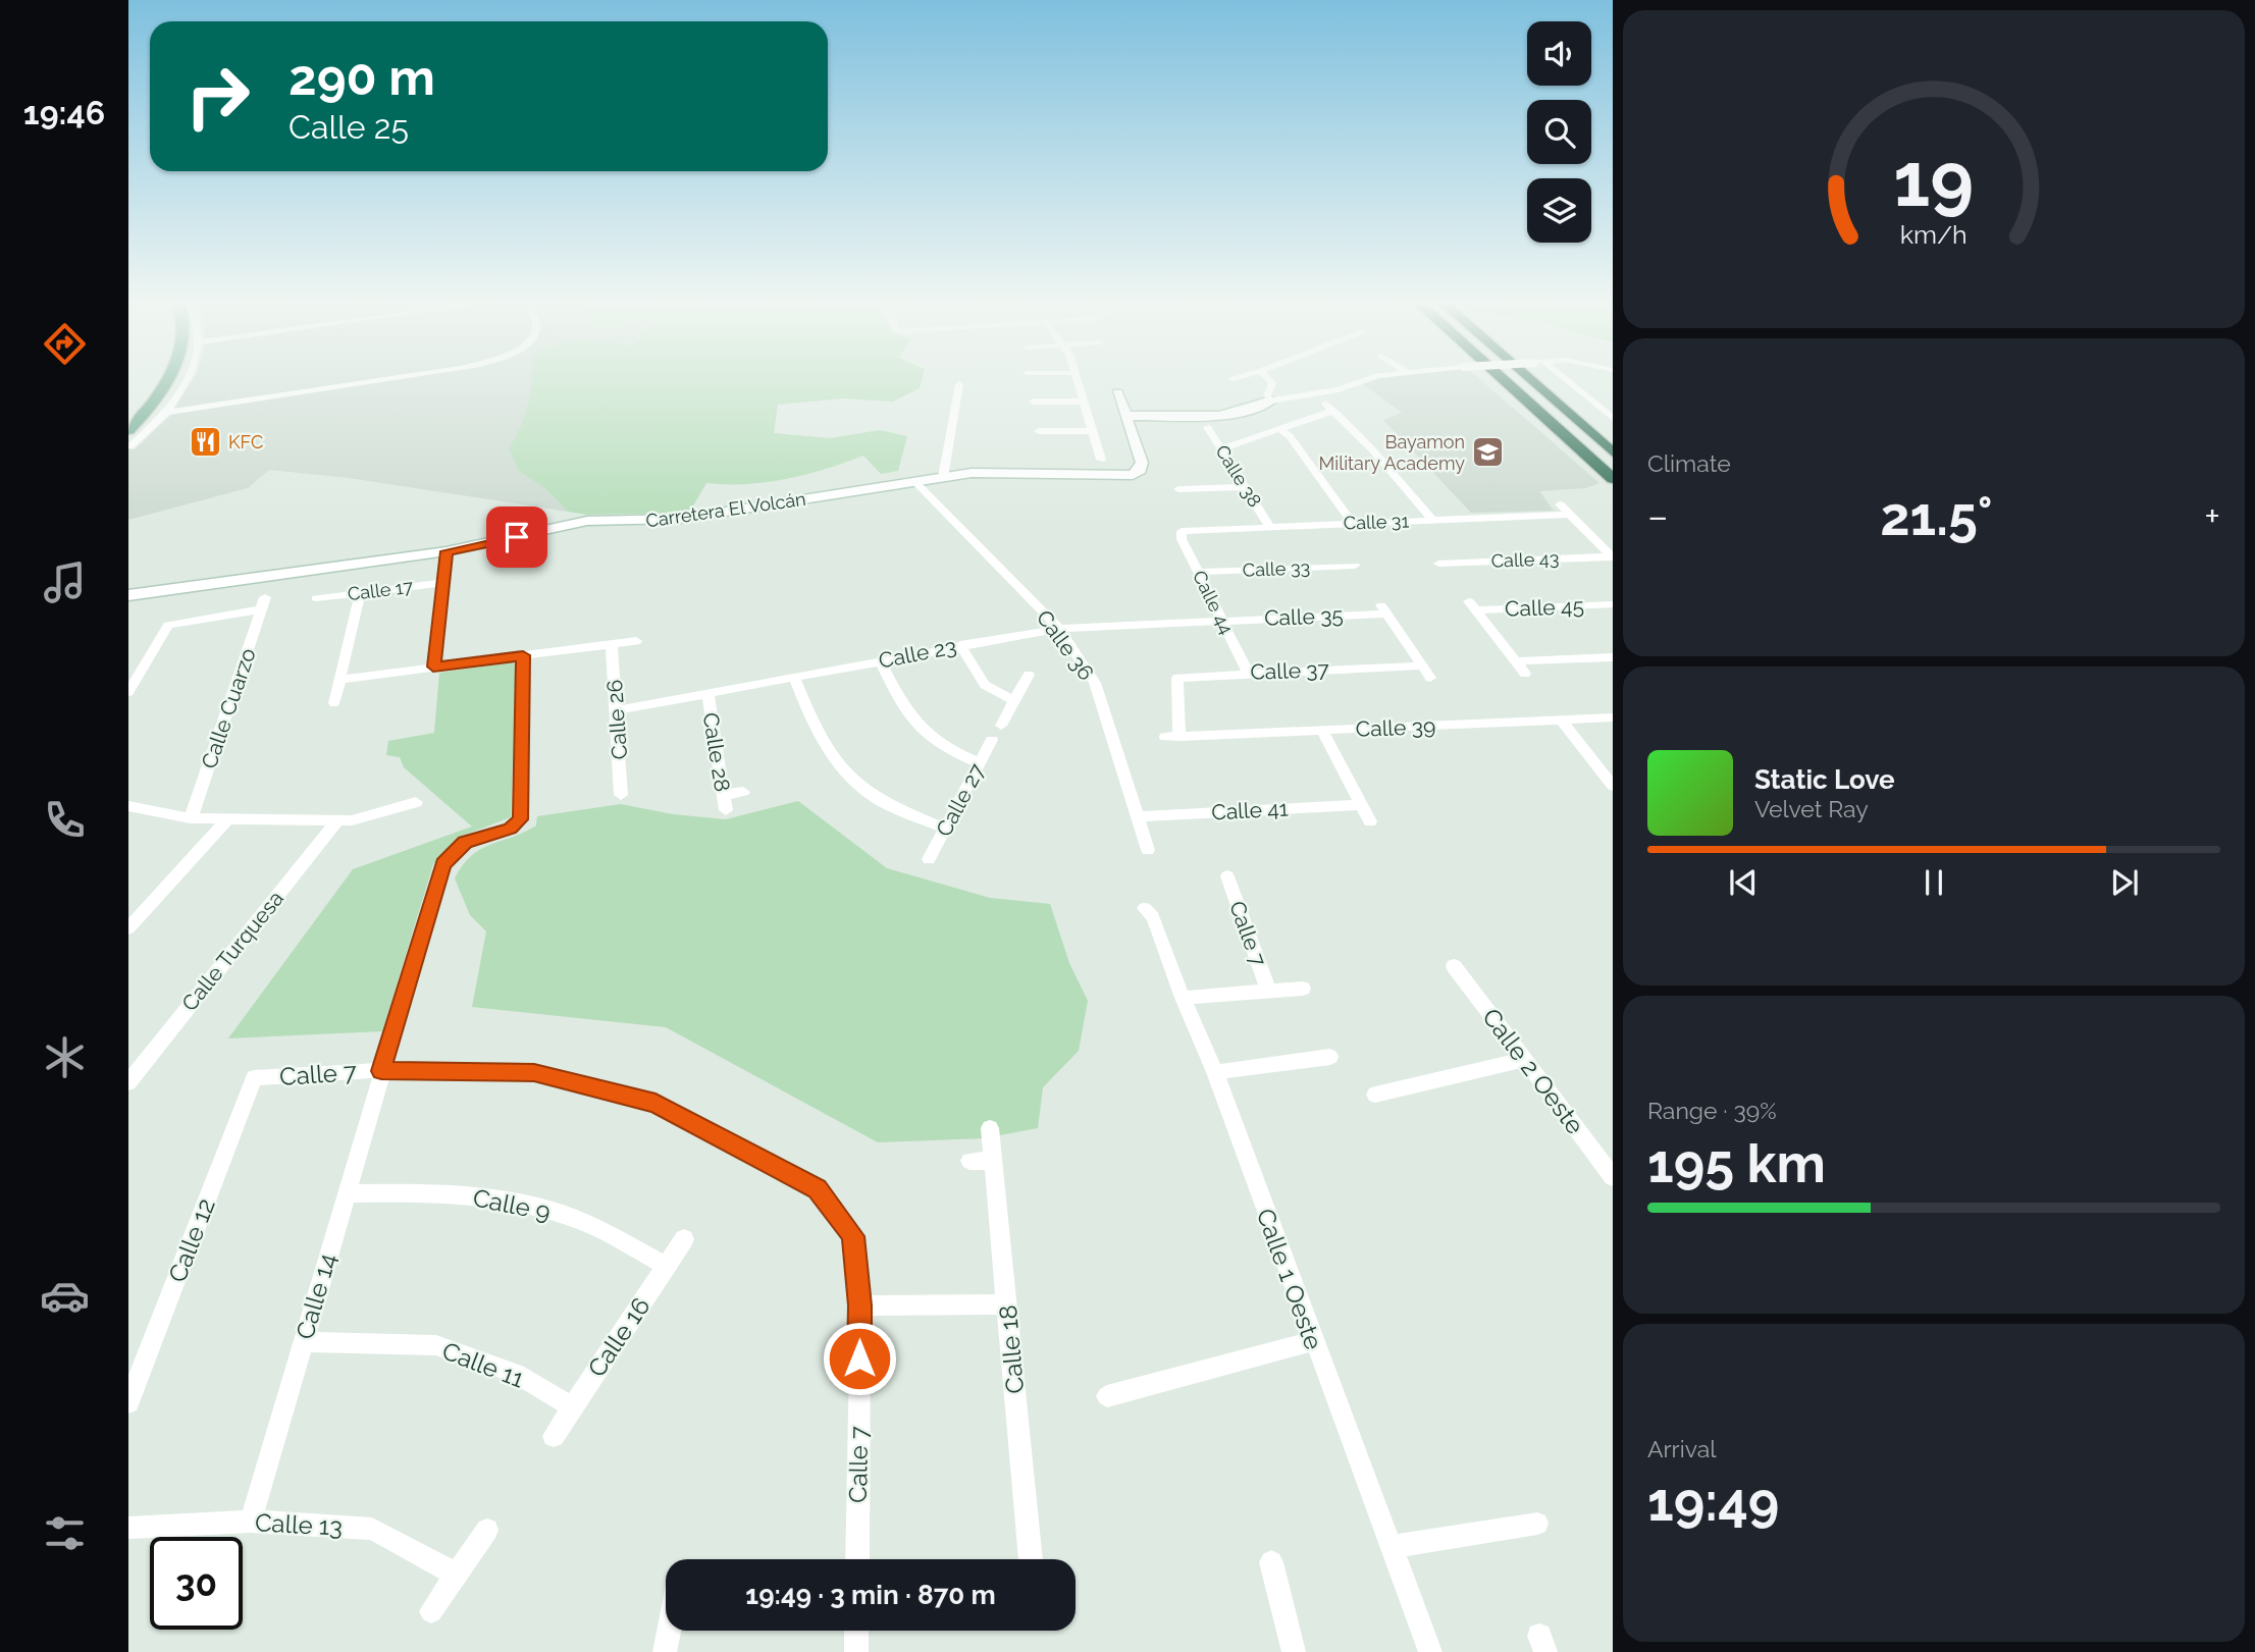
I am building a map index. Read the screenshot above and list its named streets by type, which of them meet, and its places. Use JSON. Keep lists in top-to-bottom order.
{
  "streets": {
    "street": [
      "Calle 38",
      "Carretera El Volcán",
      "Calle 31",
      "Calle 43",
      "Calle 33",
      "Calle 17",
      "Calle 44",
      "Calle 45",
      "Calle 35",
      "Calle 36",
      "Calle 23",
      "Calle 37",
      "Calle Cuarzo",
      "Calle 26",
      "Calle 39",
      "Calle 28",
      "Calle 27",
      "Calle 41",
      "Calle 7",
      "Calle Turquesa",
      "Calle 2 Oeste",
      "Calle 9",
      "Calle 12",
      "Calle 1 Oeste",
      "Calle 14",
      "Calle 16",
      "Calle 18",
      "Calle 11",
      "Calle 13"
    ]
  },
  "crossings": [
    ["Calle 38", "Calle 31"],
    ["Carretera El Volcán", "Calle 36"],
    ["Calle 31", "Calle 44"],
    ["Calle 33", "Calle 44"],
    ["Calle 44", "Calle 35"],
    ["Calle 44", "Calle 23"],
    ["Calle 44", "Calle 37"],
    ["Calle 35", "Calle 23"],
    ["Calle 35", "Calle 37"],
    ["Calle 36", "Calle 23"],
    ["Calle 36", "Calle 41"],
    ["Calle 23", "Calle 26"],
    ["Calle 23", "Calle 28"],
    ["Calle 37", "Calle 39"],
    ["Calle 7", "Calle 12"],
    ["Calle 7", "Calle 1 Oeste"],
    ["Calle 7", "Calle 14"],
    ["Calle 9", "Calle 14"],
    ["Calle 9", "Calle 16"],
    ["Calle 14", "Calle 11"],
    ["Calle 14", "Calle 13"],
    ["Calle 16", "Calle 11"]
  ],
  "places": {
    "restaurant": ["KFC"],
    "school or university": ["Bayamon Military Academy"]
  },
  "page": {
    "tabs": "19:46",
    "turn": ["290 m", "Calle 25"],
    "tile": [
      "Climate",
      ["Range · 39%", "195 km"],
      ["Arrival", "19:49"]
    ],
    "heat": ["−", "21.5°", "+"],
    "song": ["Static Love", "Velvet Ray"],
    "limit": "30",
    "trip": "19:49 · 3 min · 870 m",
    "gauge": ["19", "km/h"]
  }
}
